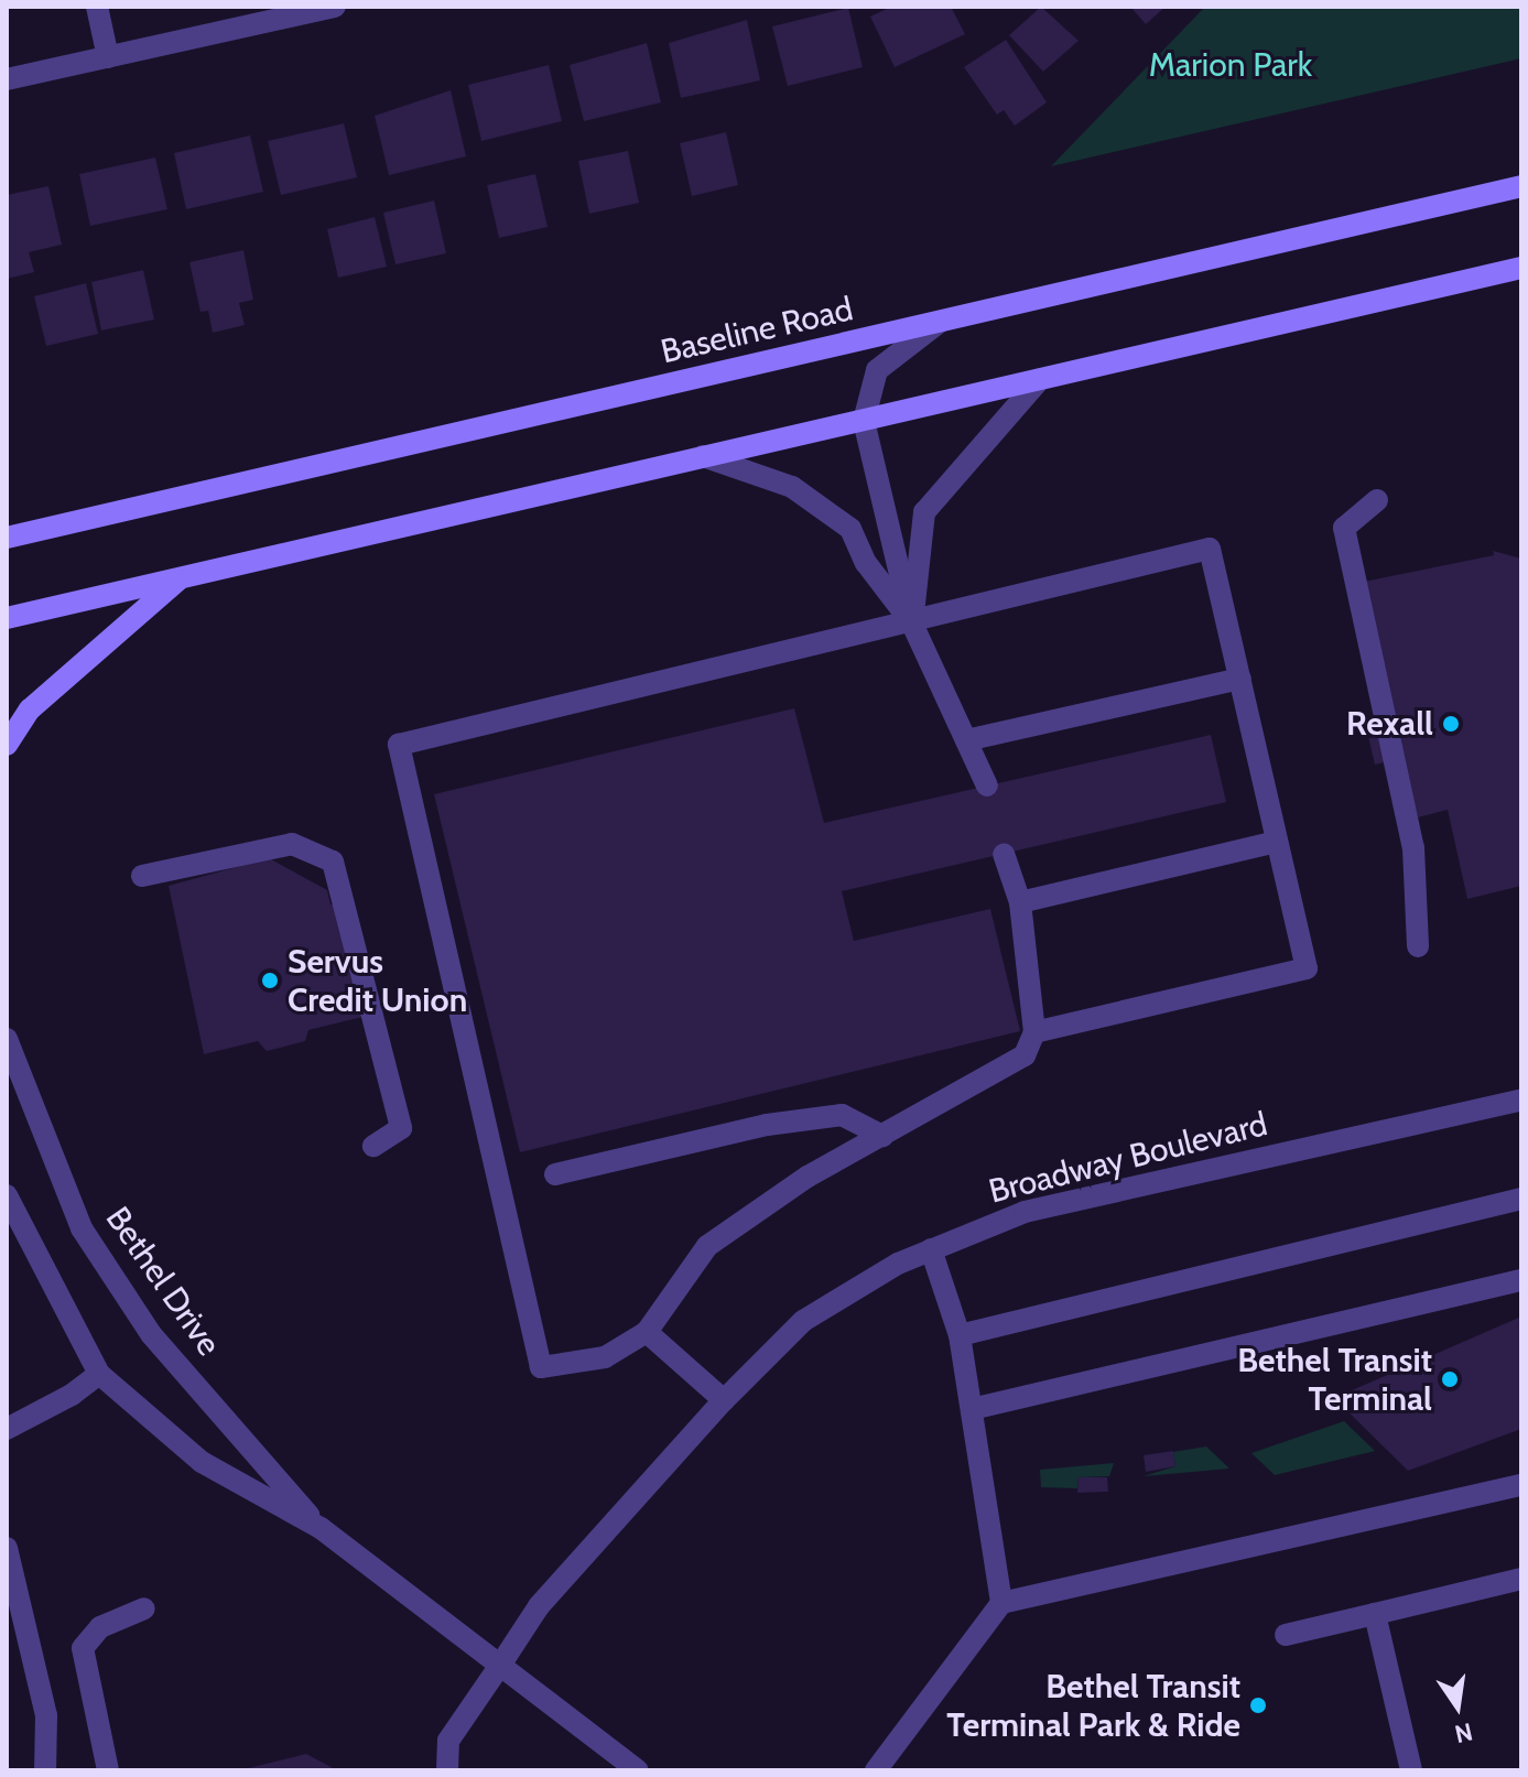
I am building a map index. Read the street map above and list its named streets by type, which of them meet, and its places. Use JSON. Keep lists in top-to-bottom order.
{
  "streets": {
    "main road": ["Baseline Road"],
    "street": ["Broadway Boulevard", "Bethel Drive"]
  },
  "crossings": [
    ["Broadway Boulevard", "Bethel Drive"]
  ],
  "parks": ["Marion Park"],
  "places": [
    "Rexall",
    "Servus Credit Union",
    "Bethel Transit Terminal",
    "Bethel Transit Terminal Park & Ride"
  ],
  "north": "bottom"
}
